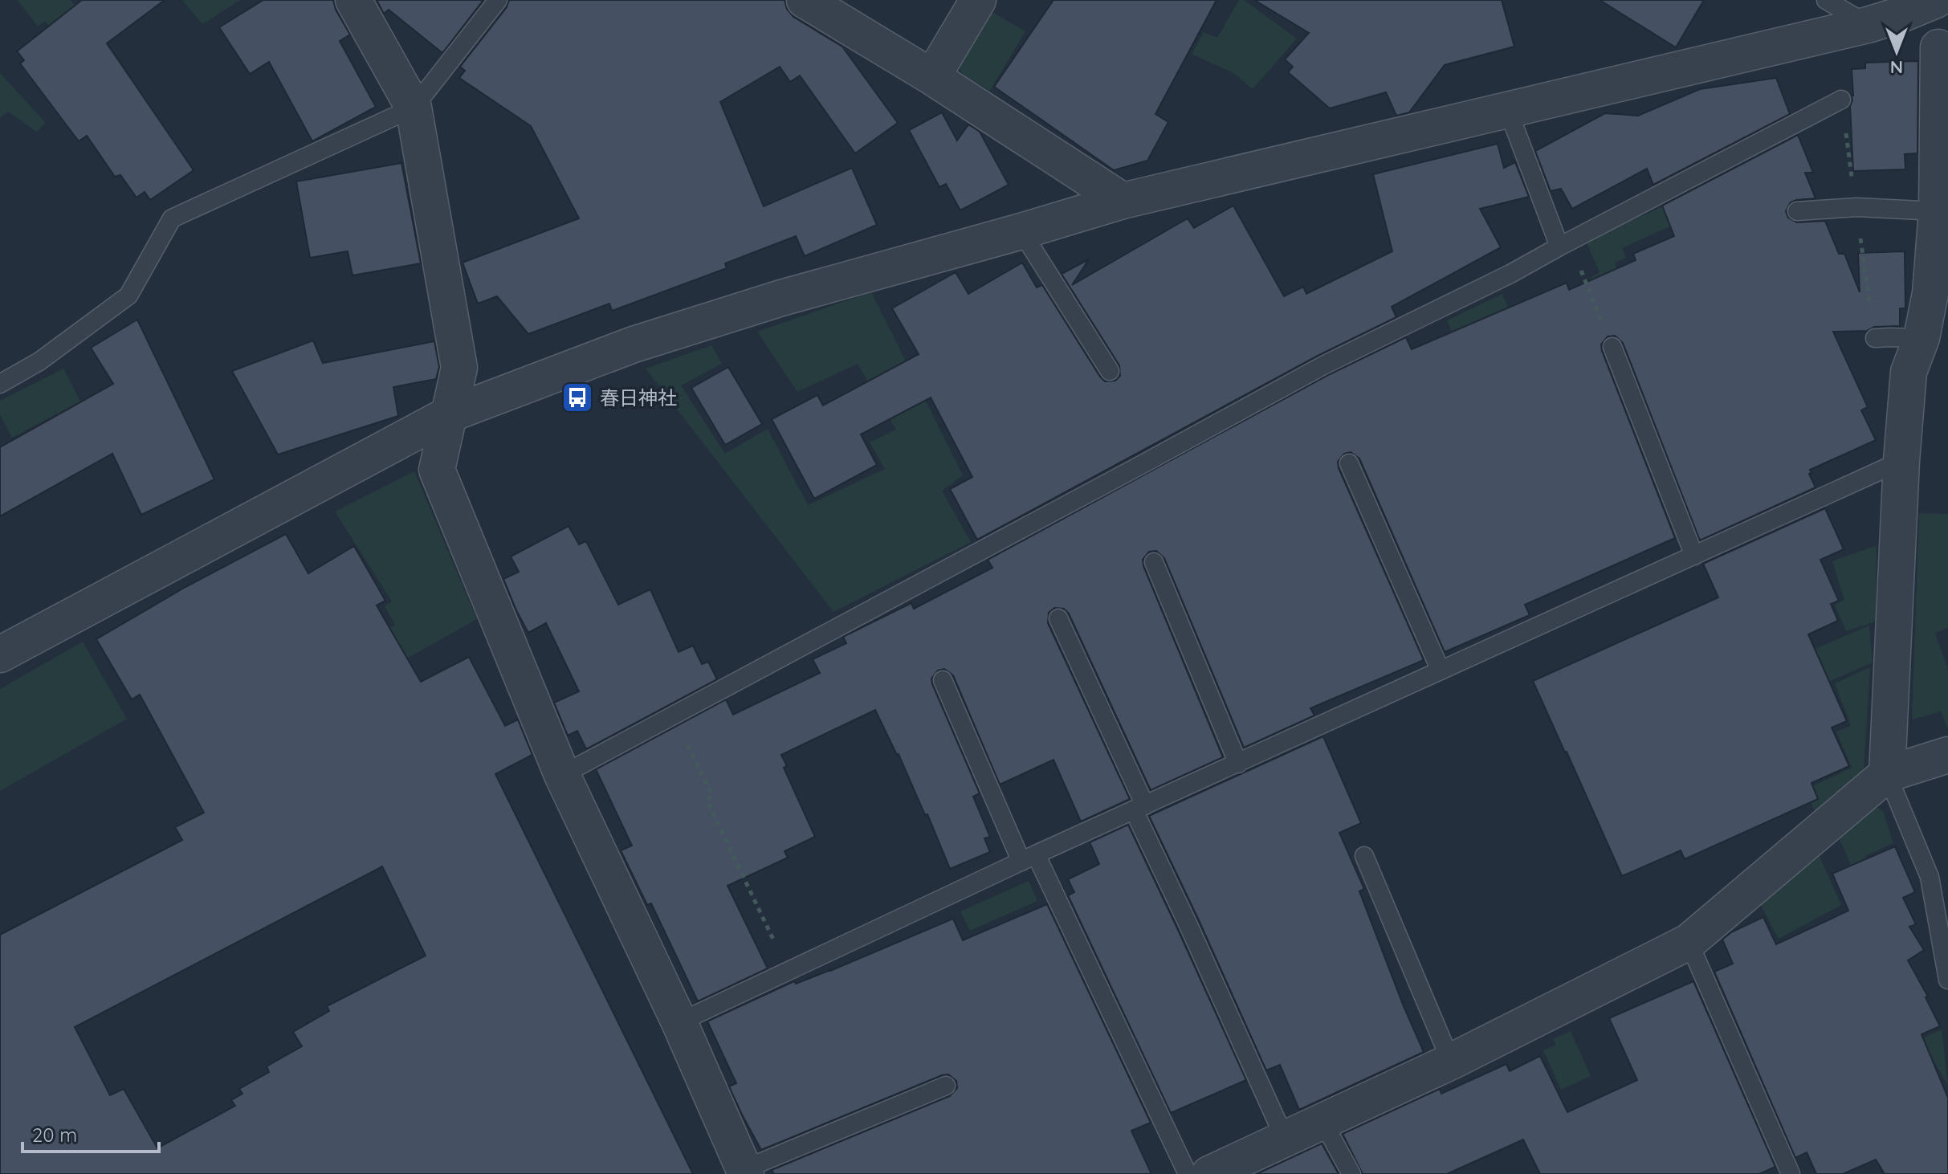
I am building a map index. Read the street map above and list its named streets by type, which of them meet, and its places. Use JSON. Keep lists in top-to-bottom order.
{
  "places": {
    "bus stop": ["春日神社"]
  },
  "scale_bar": "20 m",
  "north": "bottom"
}
